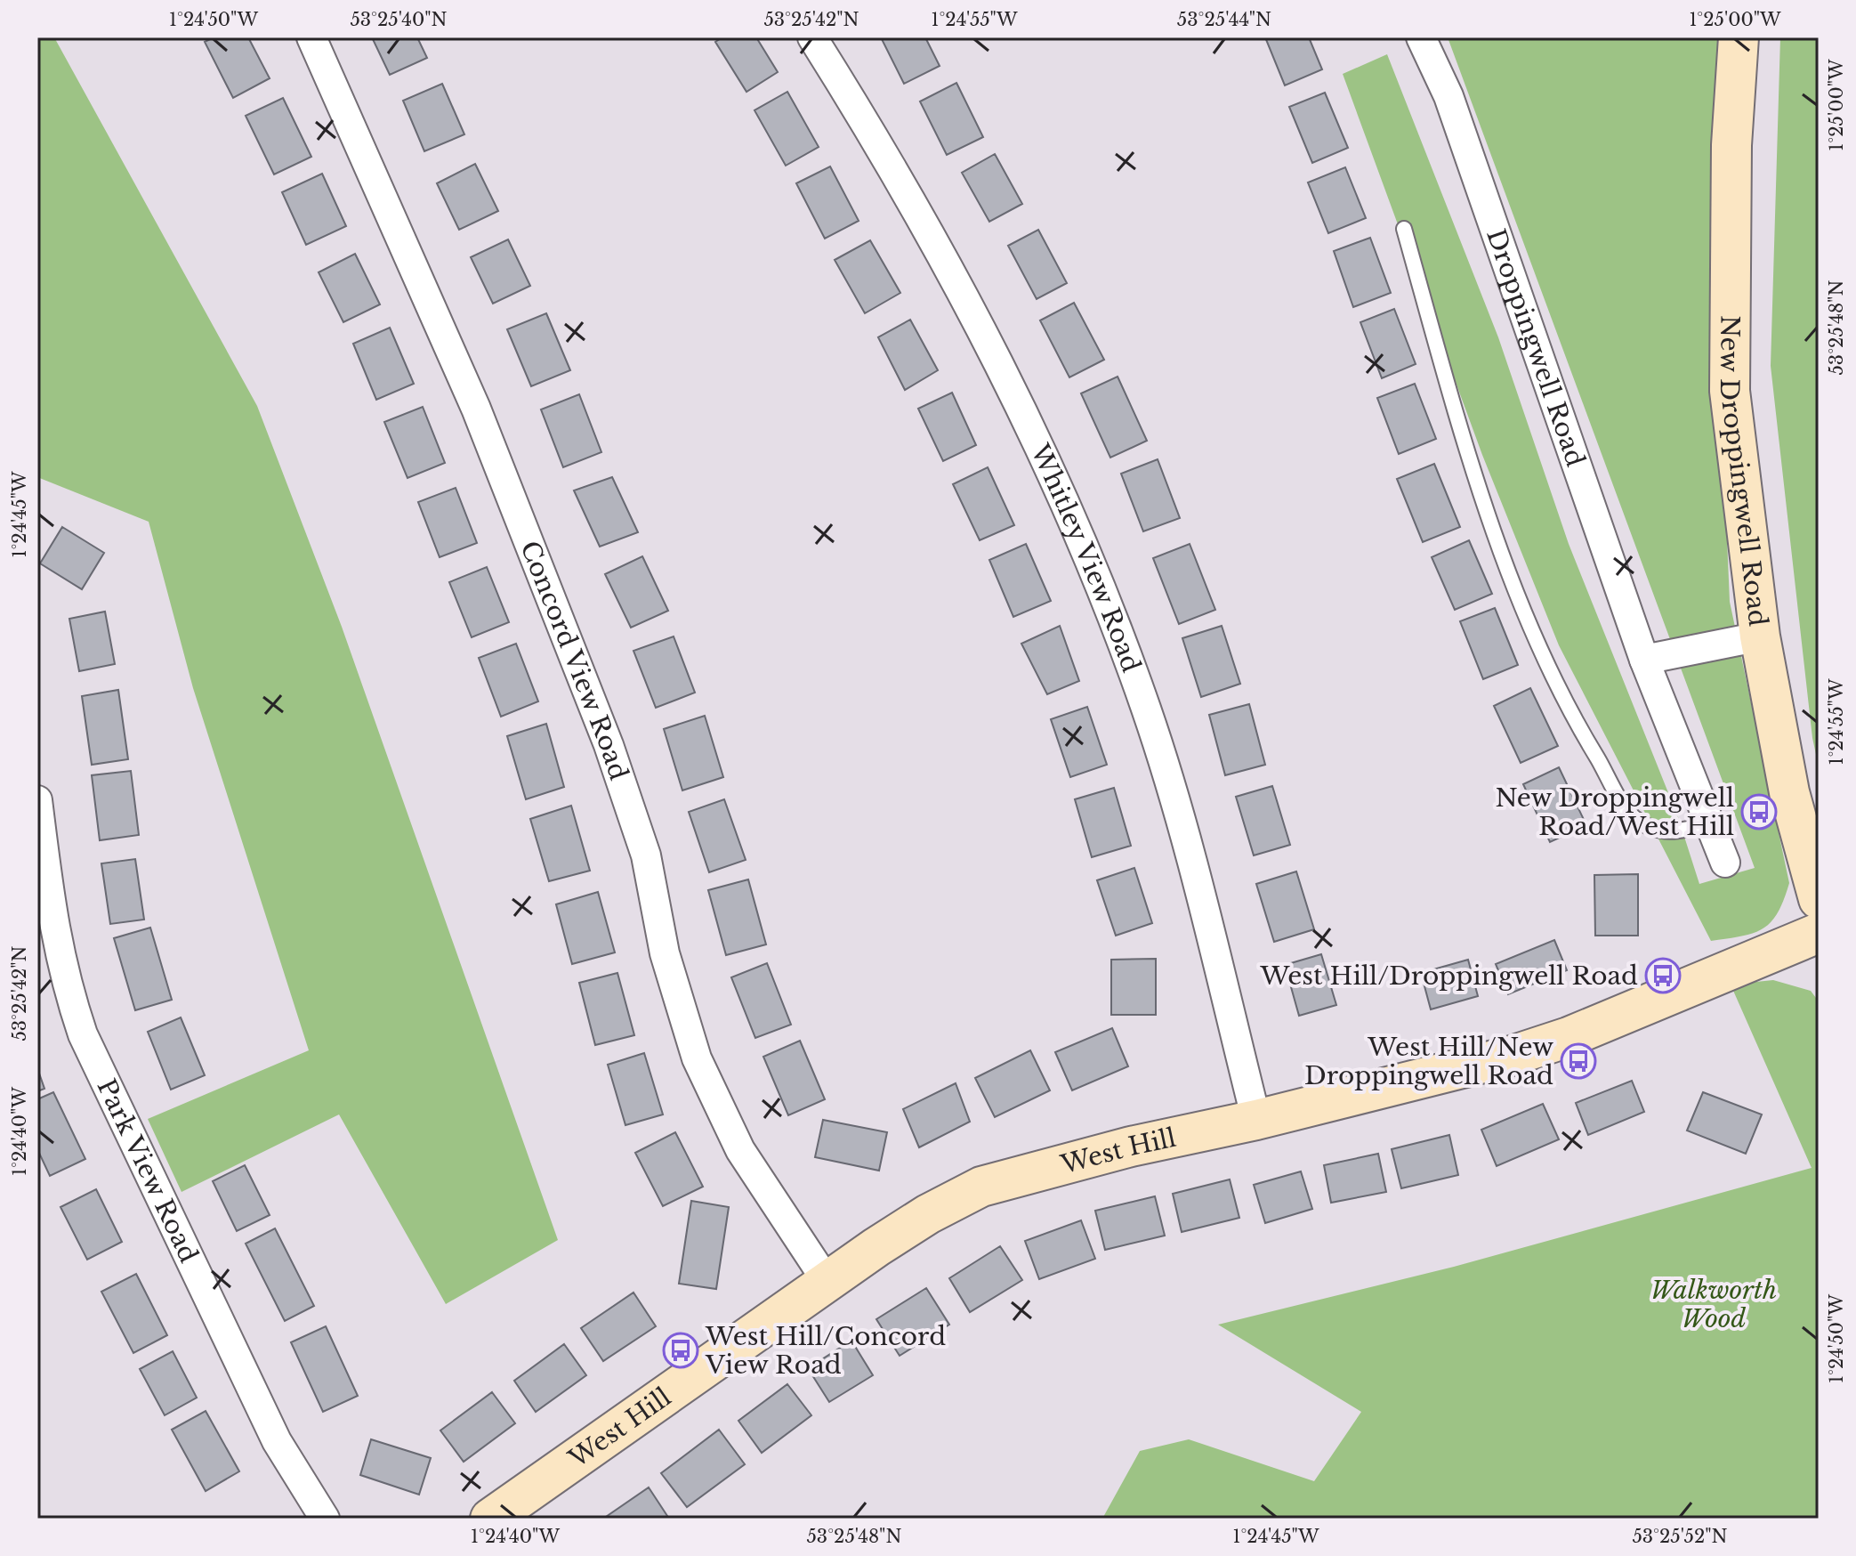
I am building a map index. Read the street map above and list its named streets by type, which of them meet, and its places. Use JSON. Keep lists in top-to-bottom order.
{
  "streets": {
    "street": [
      "Droppingwell Road",
      "New Droppingwell Road",
      "Whitley View Road",
      "Concord View Road",
      "West Hill",
      "Park View Road"
    ]
  },
  "crossings": [
    ["Whitley View Road", "West Hill"],
    ["Concord View Road", "West Hill"]
  ],
  "parks": ["Walkworth Wood"],
  "places": {
    "bus stop": [
      "New Droppingwell Road/West Hill",
      "West Hill/Droppingwell Road",
      "West Hill/New Droppingwell Road",
      "West Hill/Concord View Road"
    ]
  },
  "coordinates": [
    "1°24'50\"W",
    "53°25'40\"N",
    "53°25'42\"N",
    "1°24'55\"W",
    "53°25'44\"N",
    "1°25'00\"W",
    "53°25'48\"N",
    "1°24'45\"W",
    "1°24'40\"W",
    "53°25'52\"N"
  ]
}
